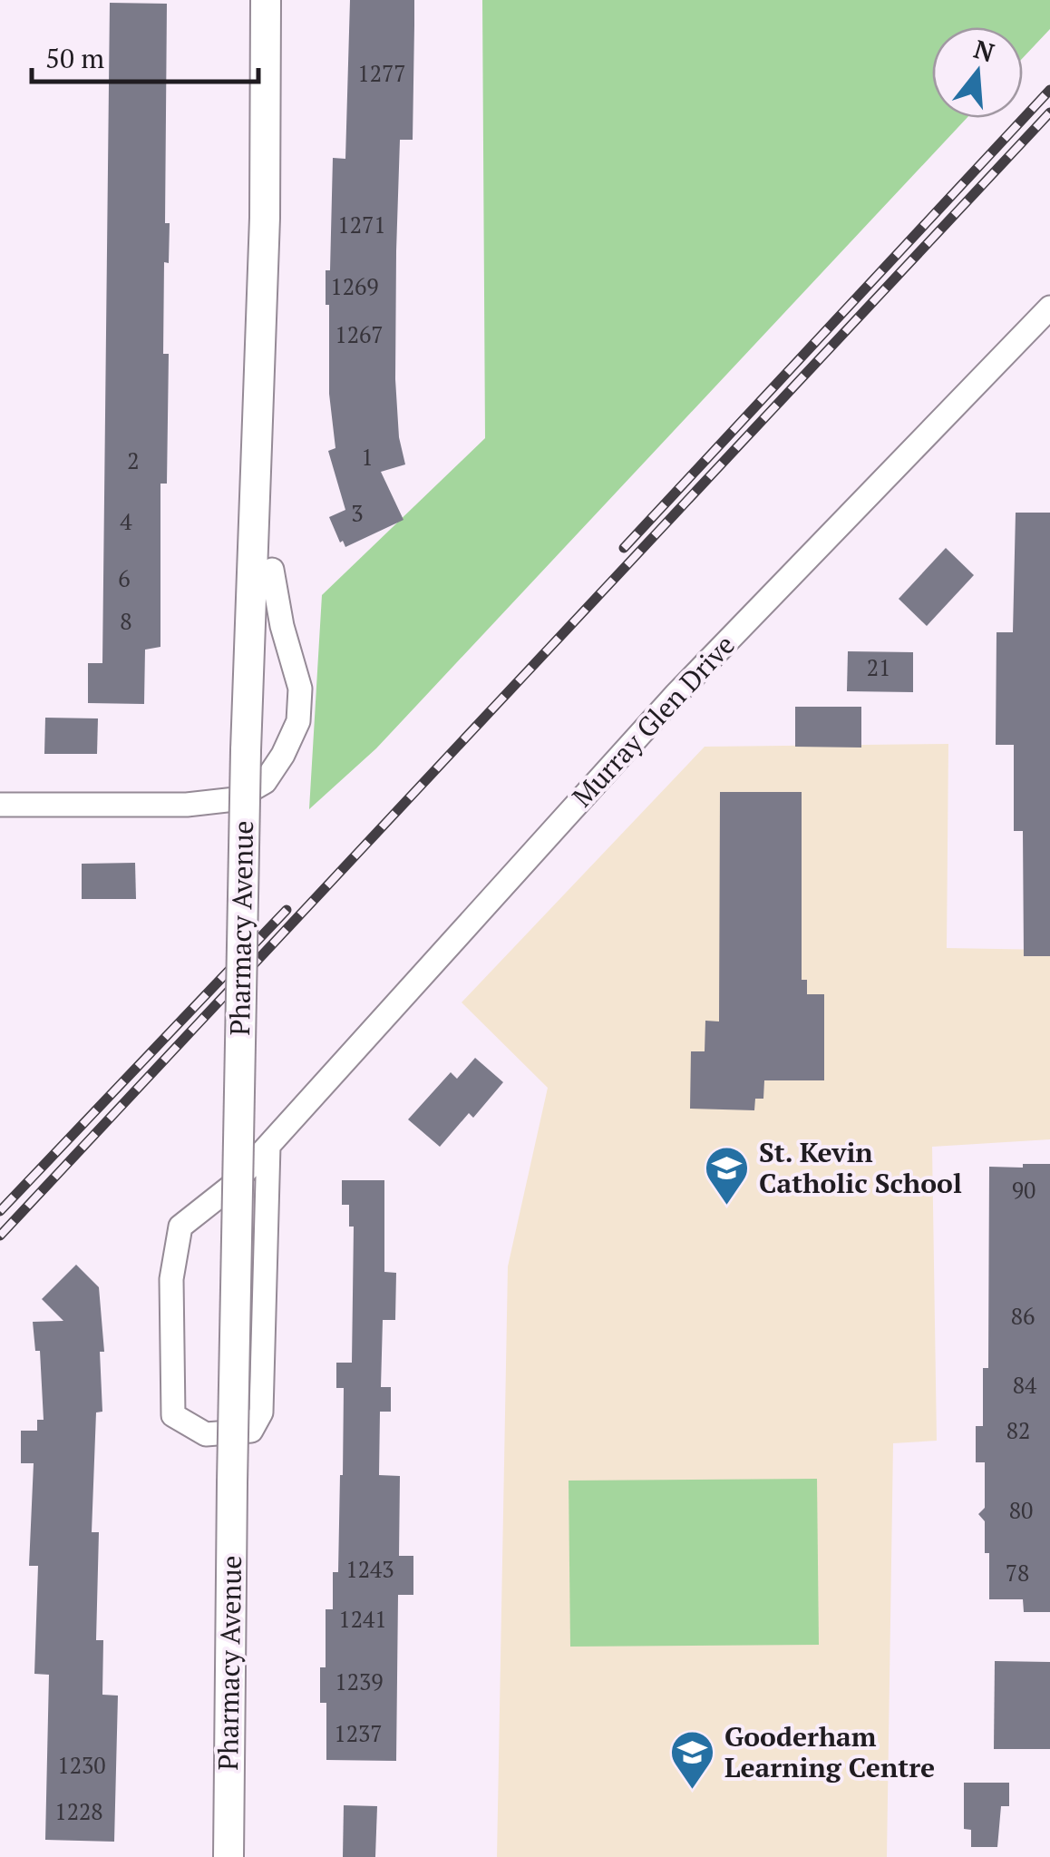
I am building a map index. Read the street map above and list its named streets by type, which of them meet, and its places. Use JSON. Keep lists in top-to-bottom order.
{
  "streets": {
    "street": ["Murray Glen Drive", "Pharmacy Avenue"]
  },
  "places": {
    "school or university": ["St. Kevin Catholic School", "Gooderham Learning Centre"]
  },
  "house_numbers": [
    "1277",
    "1271",
    "1269",
    "1267",
    "1",
    "2",
    "3",
    "4",
    "6",
    "8",
    "21",
    "90",
    "86",
    "84",
    "82",
    "80",
    "1243",
    "78",
    "1241",
    "1239",
    "1237",
    "1230",
    "1228"
  ],
  "scale_bar": "50 m",
  "north": "top"
}
